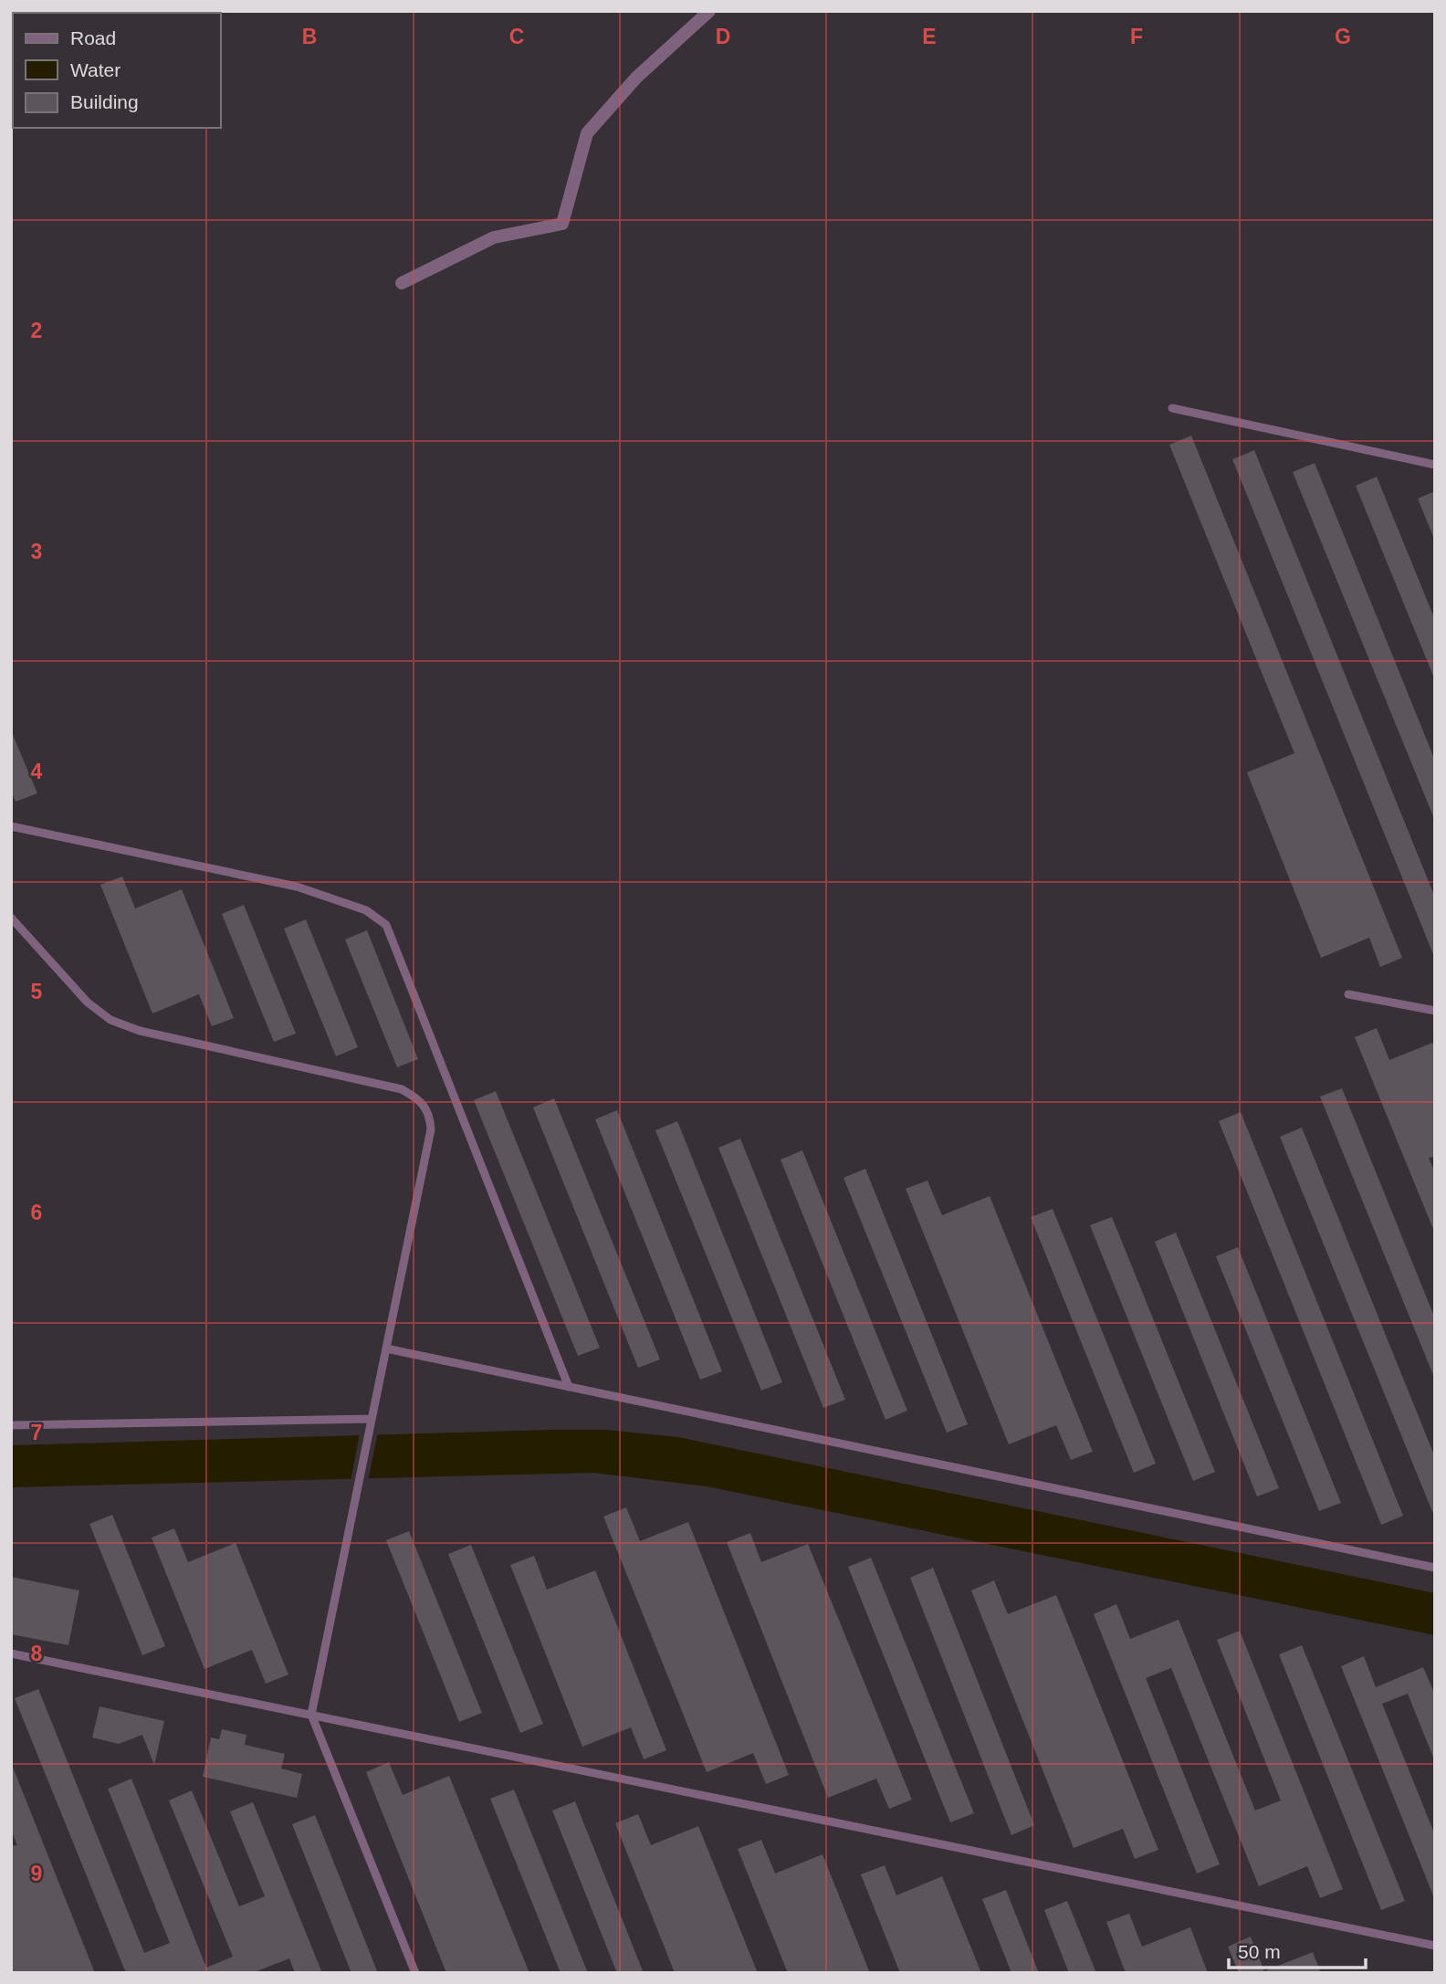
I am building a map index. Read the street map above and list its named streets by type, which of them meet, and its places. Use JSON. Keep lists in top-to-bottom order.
{
  "legend": ["Road", "Water", "Building"],
  "scale_bar": "50 m",
  "grid": {
    "columns": [
      "B",
      "C",
      "D",
      "E",
      "F",
      "G"
    ],
    "rows": [
      "2",
      "3",
      "4",
      "5",
      "6",
      "7",
      "8",
      "9"
    ]
  }
}
